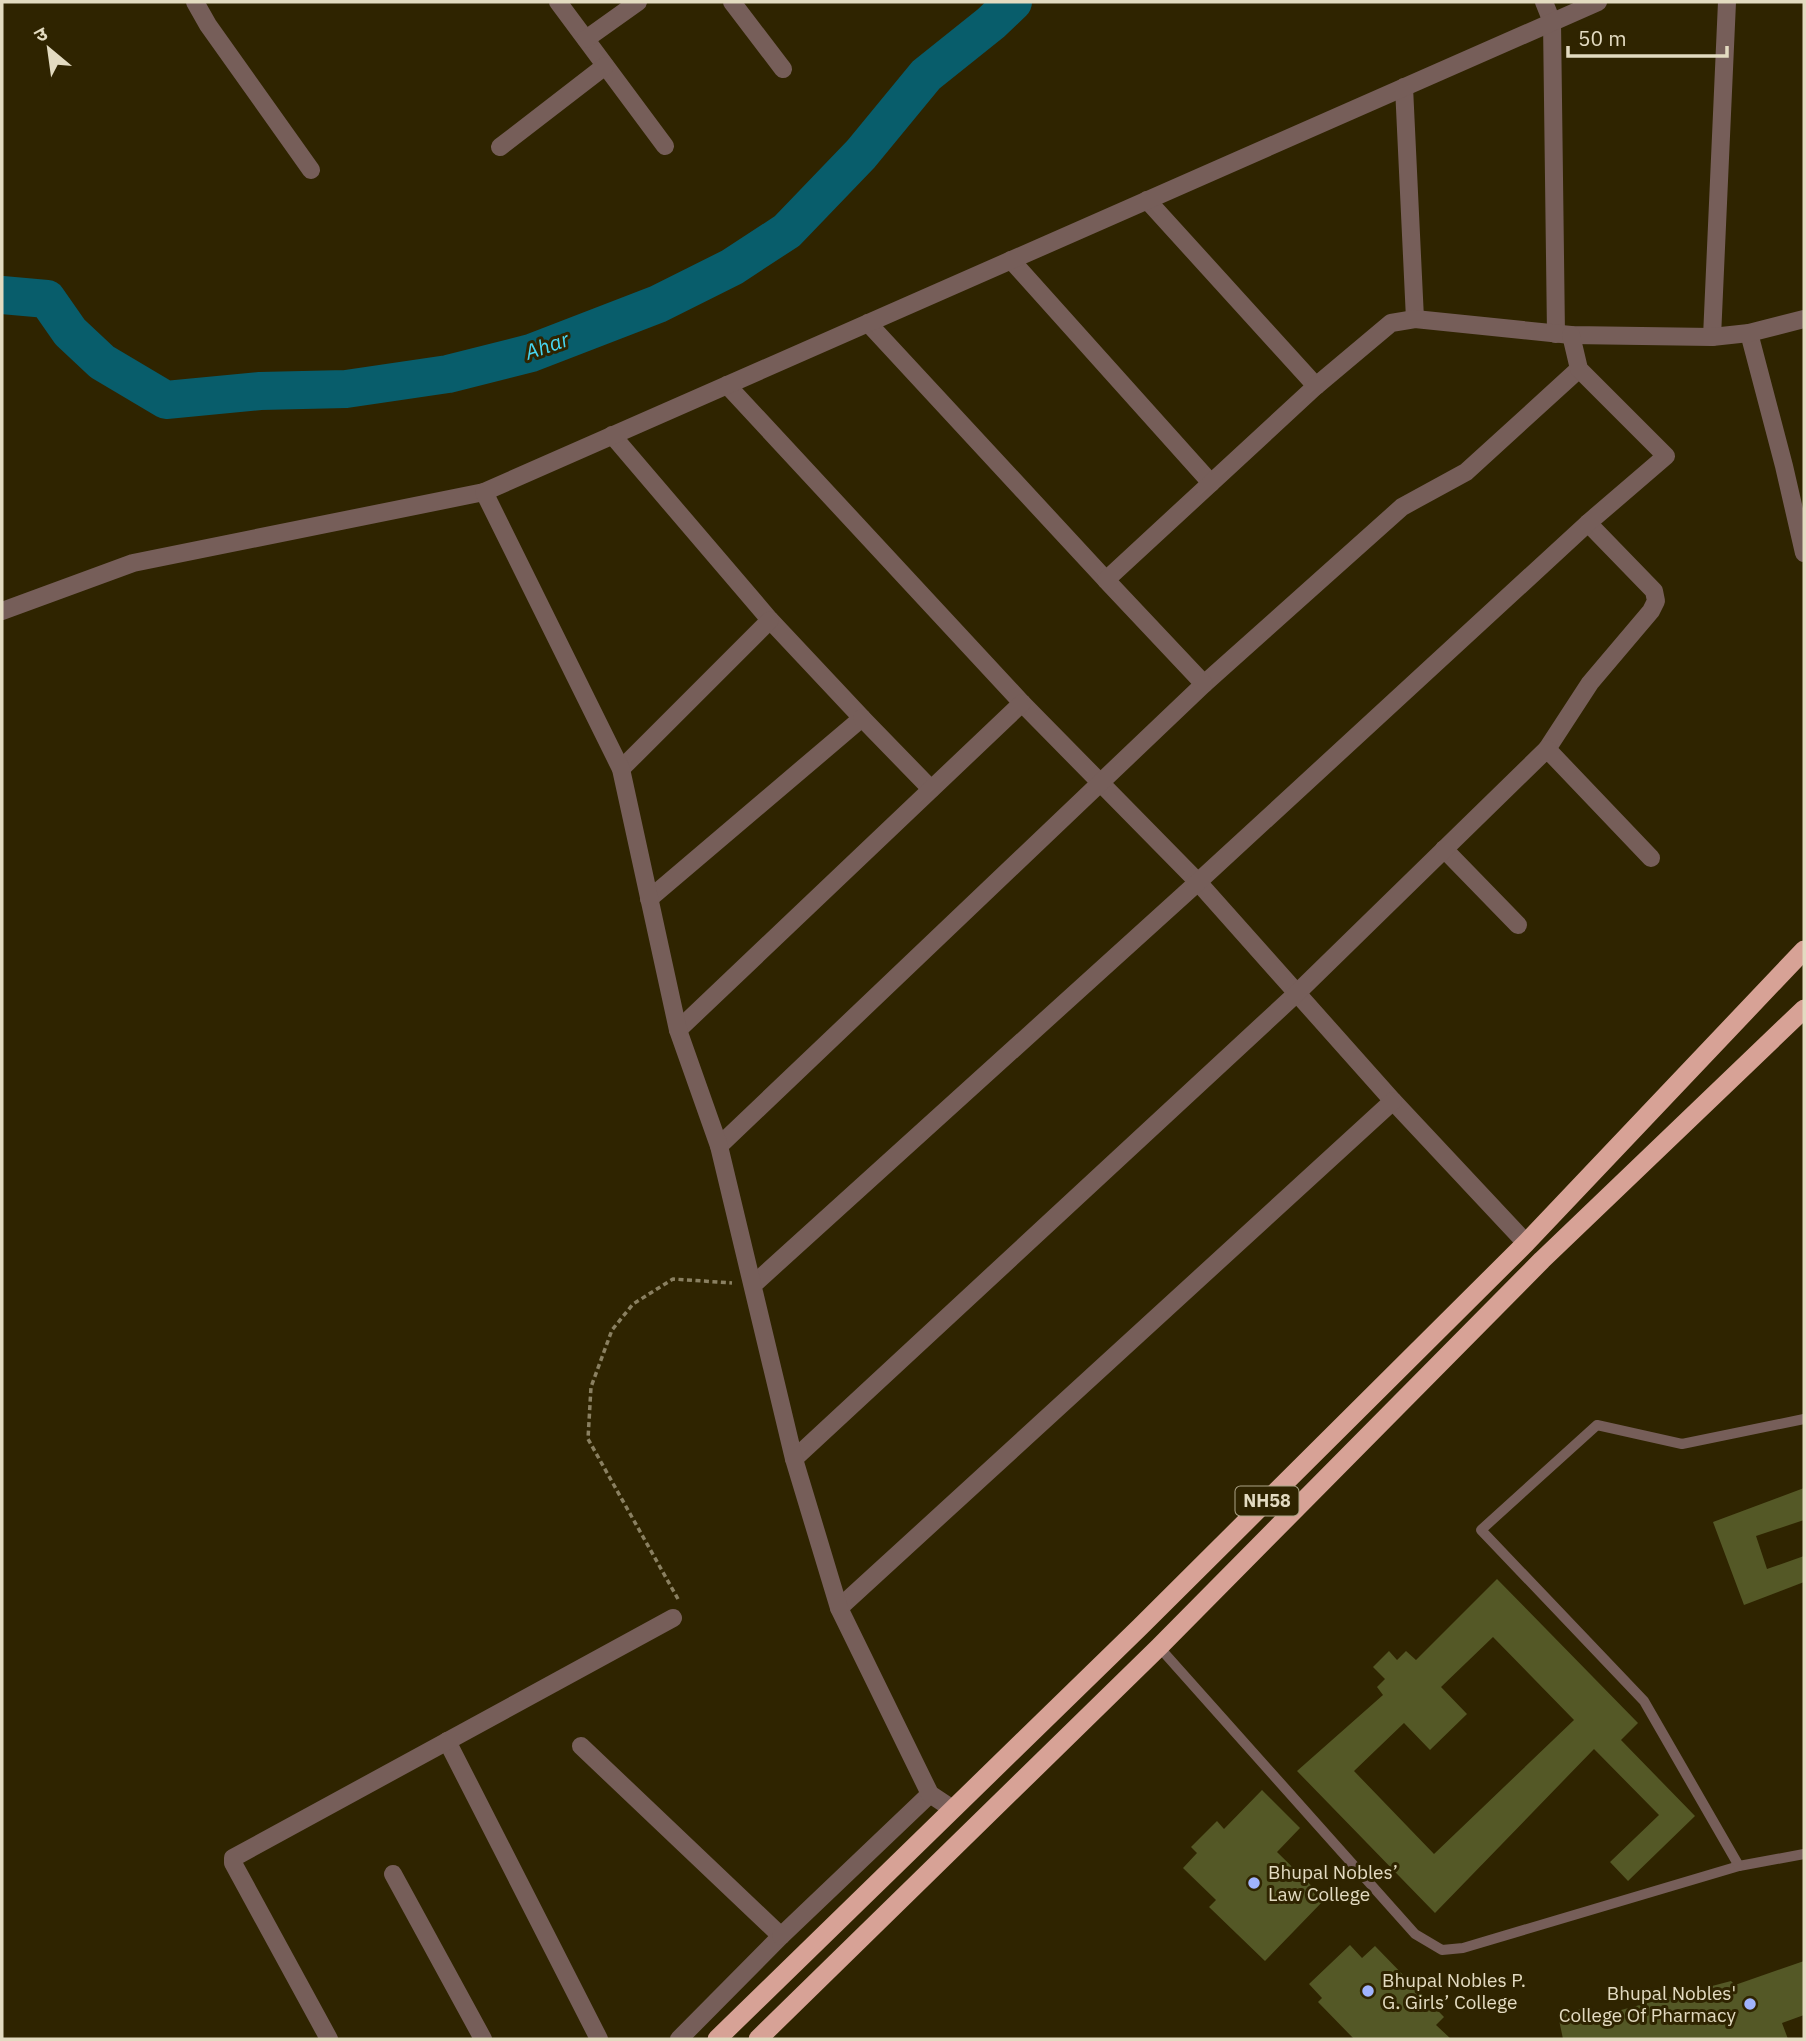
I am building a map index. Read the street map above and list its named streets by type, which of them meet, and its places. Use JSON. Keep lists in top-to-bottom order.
{
  "streets": {
    "highway": ["NH58"]
  },
  "water": ["Ahar"],
  "places": ["Bhupal Nobles’ Law College", "Bhupal Nobles P. G. Girls’ College", "Bhupal Nobles' College Of Pharmacy"],
  "scale_bar": "50 m",
  "north": "top left"
}
